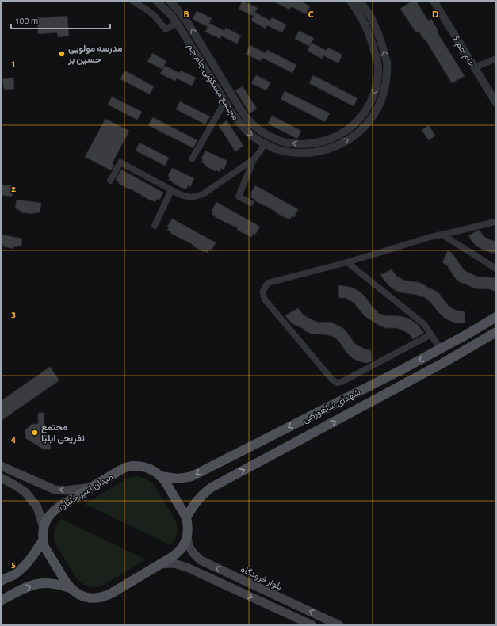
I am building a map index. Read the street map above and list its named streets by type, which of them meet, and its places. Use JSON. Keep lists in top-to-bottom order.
{
  "streets": {
    "main road": ["شهدای شاهوزهی", "میدان امیر خلبان", "بلوار فرودگاه"],
    "street": ["جام جم ۶", "مجتمع مسکونی جام جم"]
  },
  "crossings": [
    ["شهدای شاهوزهی", "میدان امیر خلبان"],
    ["میدان امیر خلبان", "بلوار فرودگاه"]
  ],
  "places": ["مدرسه مولویی حسین بر", "مجتمع تفریحی ایلیا"],
  "scale_bar": "100 m",
  "grid": {
    "columns": ["B", "C", "D"],
    "rows": [
      "1",
      "2",
      "3",
      "4",
      "5"
    ]
  }
}
